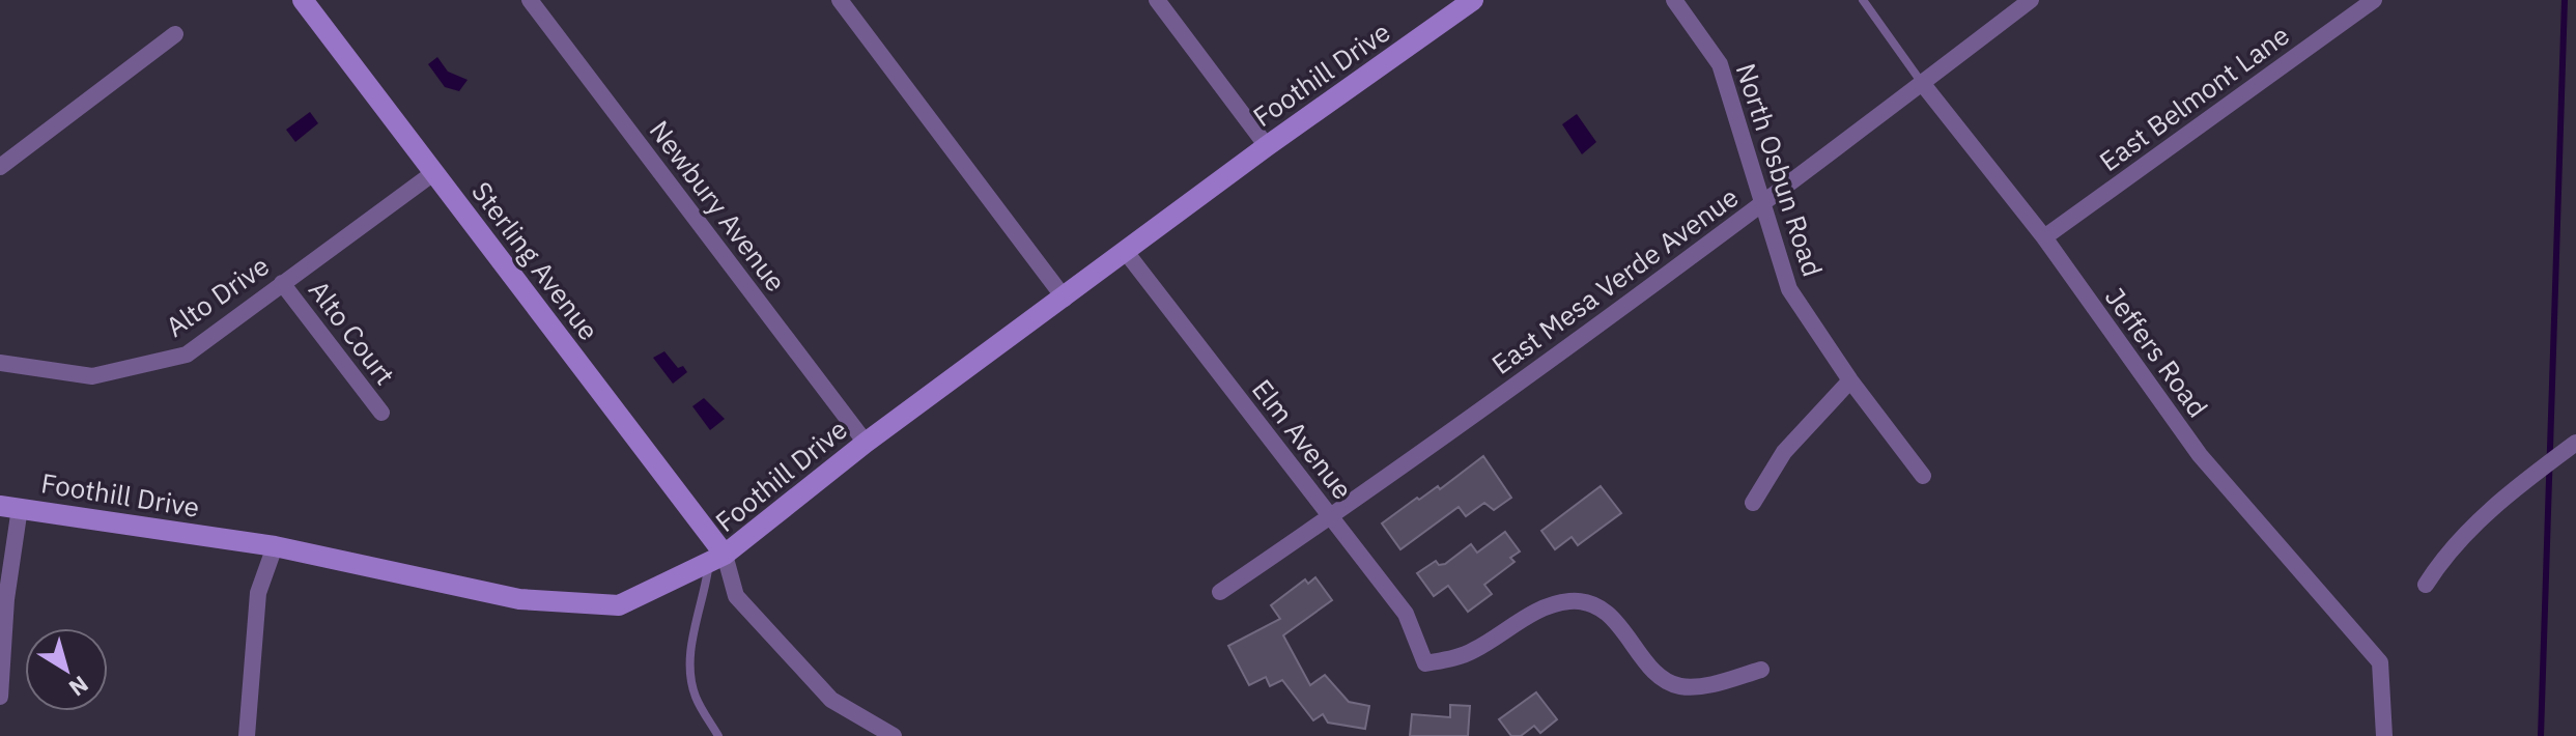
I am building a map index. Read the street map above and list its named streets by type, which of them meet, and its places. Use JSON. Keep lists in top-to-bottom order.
{
  "streets": {
    "street": [
      "Foothill Drive",
      "East Belmont Lane",
      "North Osbun Road",
      "Newbury Avenue",
      "Sterling Avenue",
      "East Mesa Verde Avenue",
      "Alto Drive",
      "Alto Court",
      "Jeffers Road",
      "Elm Avenue"
    ]
  },
  "crossings": [
    ["Foothill Drive", "Newbury Avenue"],
    ["Foothill Drive", "Sterling Avenue"],
    ["Foothill Drive", "Elm Avenue"],
    ["East Belmont Lane", "Jeffers Road"],
    ["North Osbun Road", "East Mesa Verde Avenue"],
    ["Sterling Avenue", "Alto Drive"],
    ["East Mesa Verde Avenue", "Jeffers Road"],
    ["East Mesa Verde Avenue", "Elm Avenue"],
    ["Alto Drive", "Alto Court"]
  ],
  "north": "bottom right"
}
